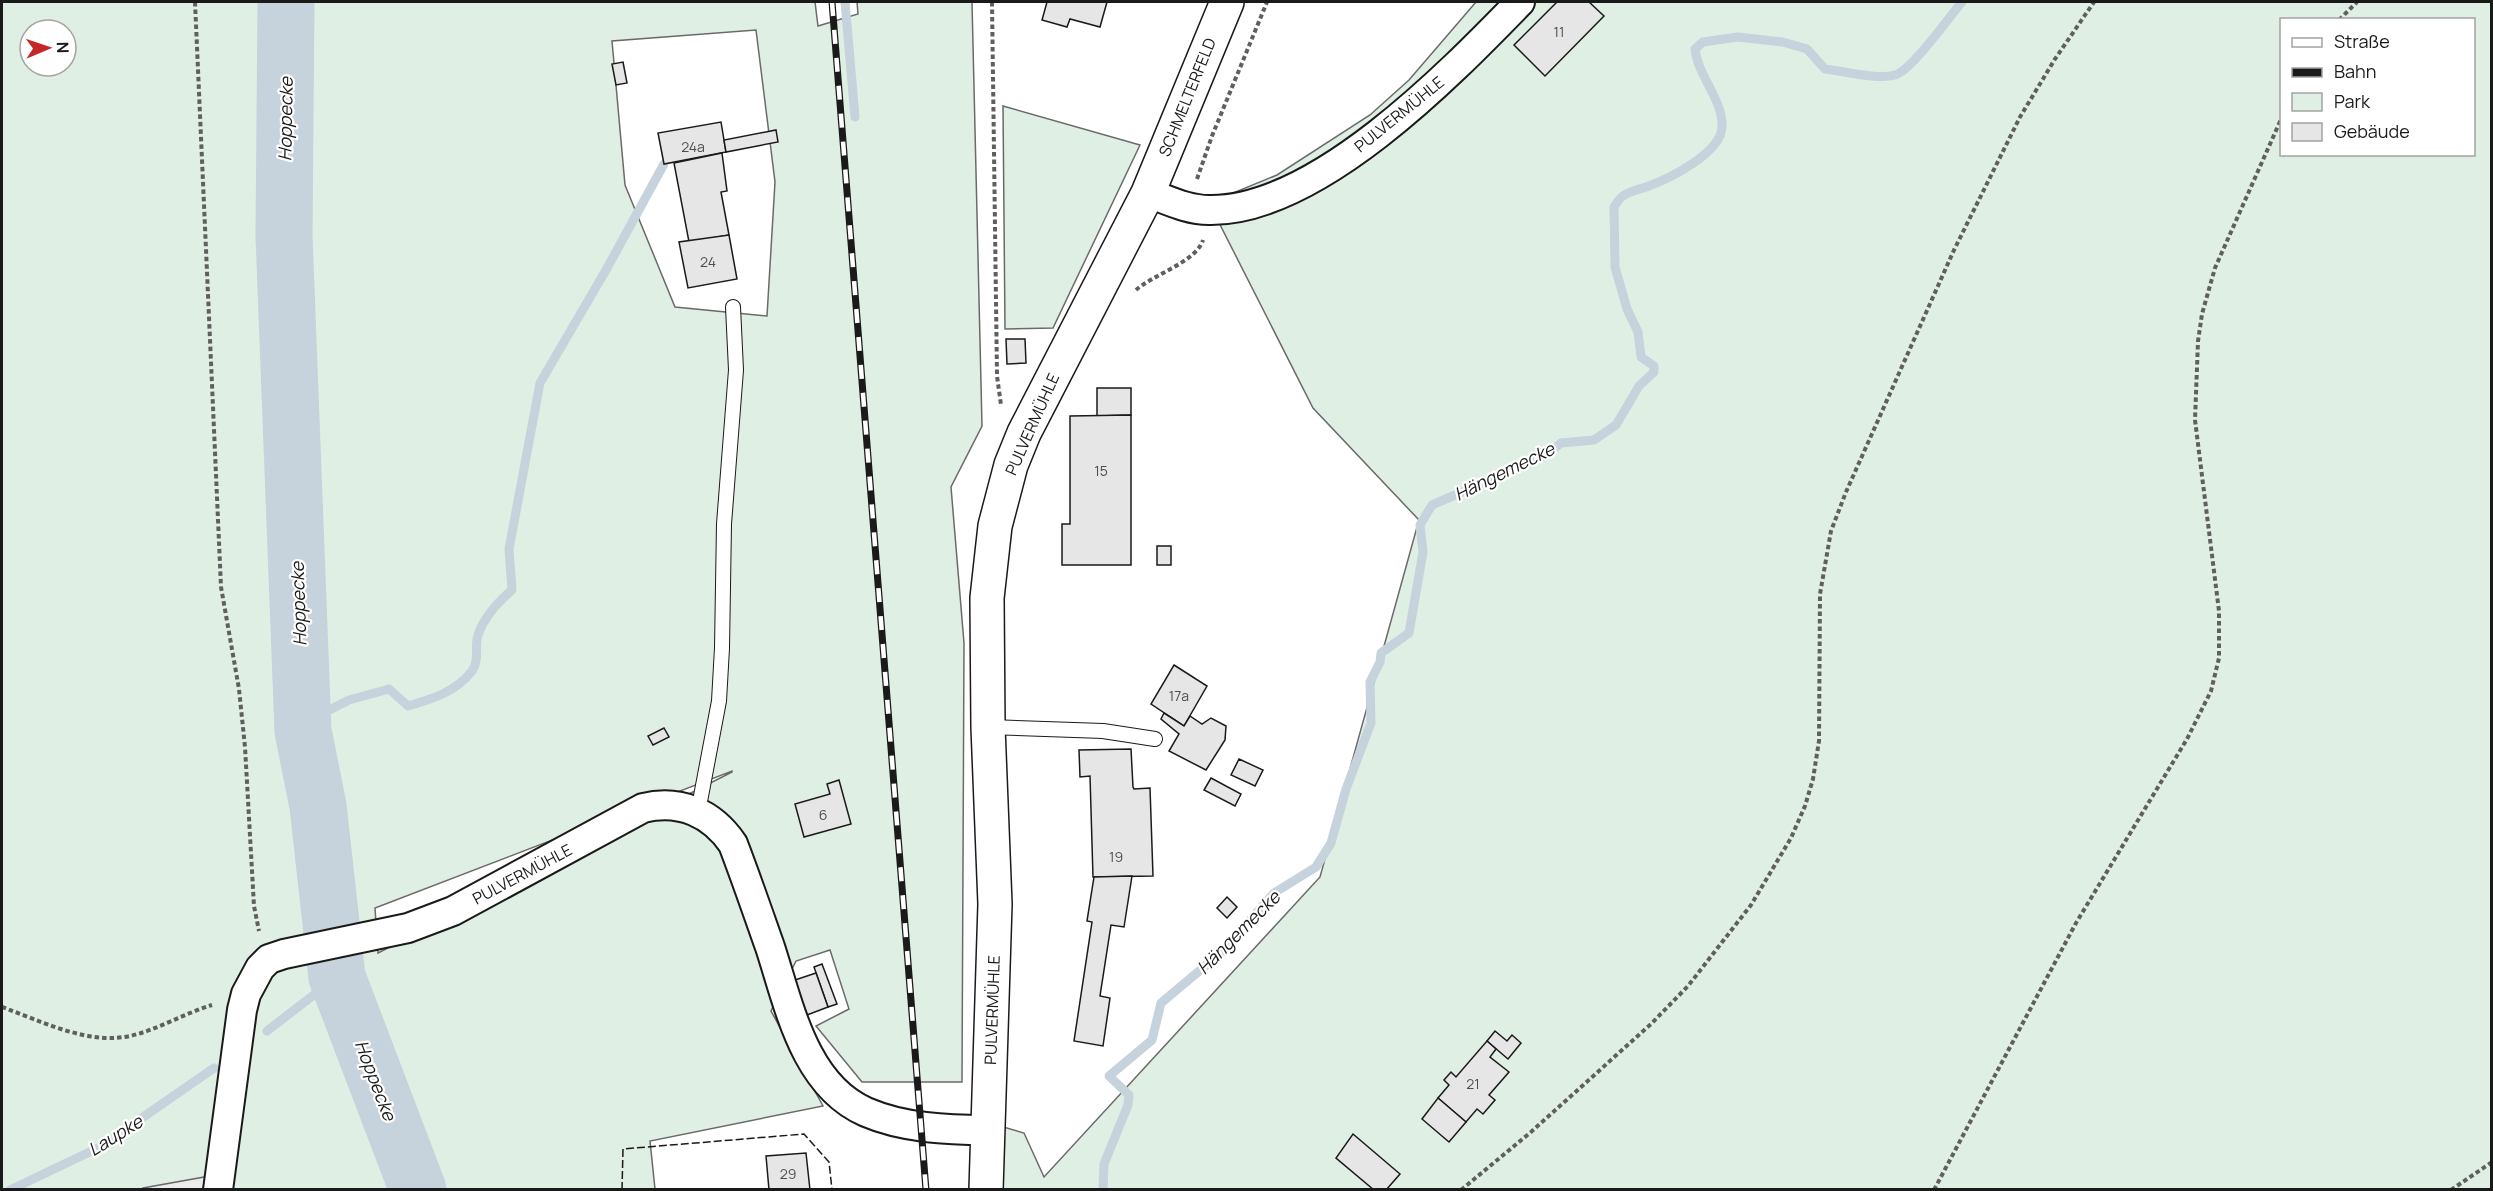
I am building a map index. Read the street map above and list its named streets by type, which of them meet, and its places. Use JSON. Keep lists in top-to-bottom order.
{
  "streets": {
    "main road": ["SCHMELTERFELD", "PULVERMÜHLE"]
  },
  "crossings": [
    ["SCHMELTERFELD", "PULVERMÜHLE"]
  ],
  "water": ["Hoppecke", "Hängemecke", "Laupke"],
  "house_numbers": [
    "11",
    "24a",
    "24",
    "15",
    "17a",
    "6",
    "19",
    "21",
    "29"
  ],
  "legend": [
    "Straße",
    "Bahn",
    "Park",
    "Gebäude"
  ],
  "north": "right"
}
